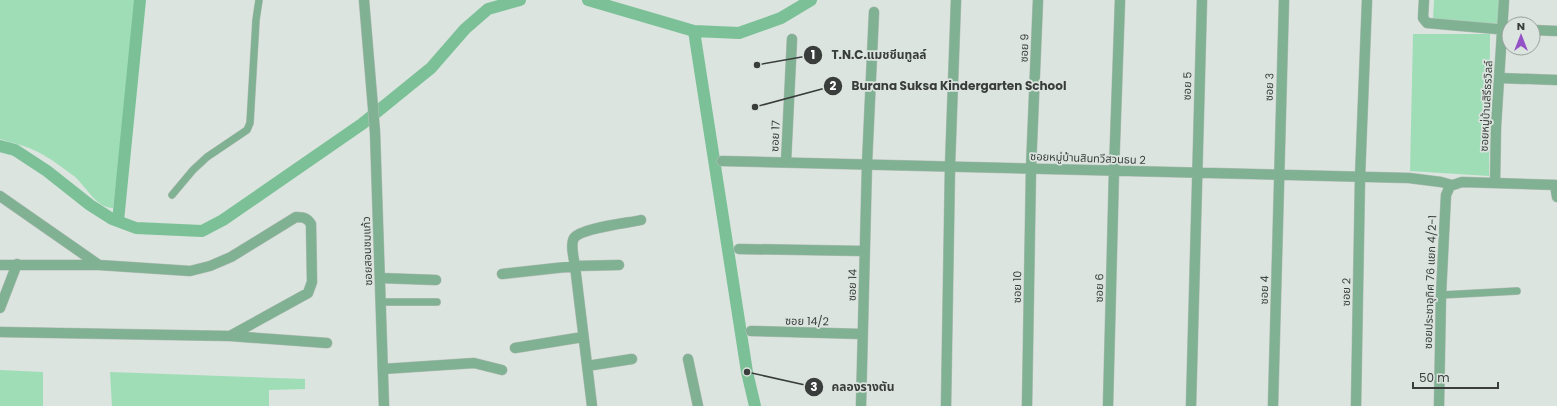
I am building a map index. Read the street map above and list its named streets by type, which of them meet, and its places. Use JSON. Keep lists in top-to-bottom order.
{
  "streets": {
    "street": [
      "ซอย 9",
      "ซอย 5",
      "ซอย 3",
      "ซอยหมู่บ้านสิรีธรวิลล์",
      "ซอย 17",
      "ซอยหมู่บ้านสินทวีสวนธน 2",
      "ซอยสอนชมแก้ว",
      "ซอยประชาอุทิศ 76 แยก 4/2-1",
      "ซอย 14",
      "ซอย 10",
      "ซอย 6",
      "ซอย 4",
      "ซอย 2",
      "ซอย 14/2"
    ]
  },
  "crossings": [
    ["ซอย 9", "ซอยหมู่บ้านสินทวีสวนธน 2"],
    ["ซอย 9", "ซอย 10"],
    ["ซอย 5", "ซอยหมู่บ้านสินทวีสวนธน 2"],
    ["ซอย 3", "ซอยหมู่บ้านสินทวีสวนธน 2"],
    ["ซอย 3", "ซอย 4"],
    ["ซอยหมู่บ้านสิรีธรวิลล์", "ซอยหมู่บ้านสินทวีสวนธน 2"],
    ["ซอย 17", "ซอยหมู่บ้านสินทวีสวนธน 2"],
    ["ซอยหมู่บ้านสินทวีสวนธน 2", "ซอยประชาอุทิศ 76 แยก 4/2-1"],
    ["ซอยหมู่บ้านสินทวีสวนธน 2", "ซอย 14"],
    ["ซอยหมู่บ้านสินทวีสวนธน 2", "ซอย 10"],
    ["ซอยหมู่บ้านสินทวีสวนธน 2", "ซอย 6"],
    ["ซอยหมู่บ้านสินทวีสวนธน 2", "ซอย 4"],
    ["ซอยหมู่บ้านสินทวีสวนธน 2", "ซอย 2"],
    ["ซอย 14", "ซอย 14/2"]
  ],
  "places": ["T.N.C.แมชชีนทูลล์", "Burana Suksa Kindergarten School", "คลองรางตัน"],
  "scale_bar": "50 m",
  "north": "top"
}
